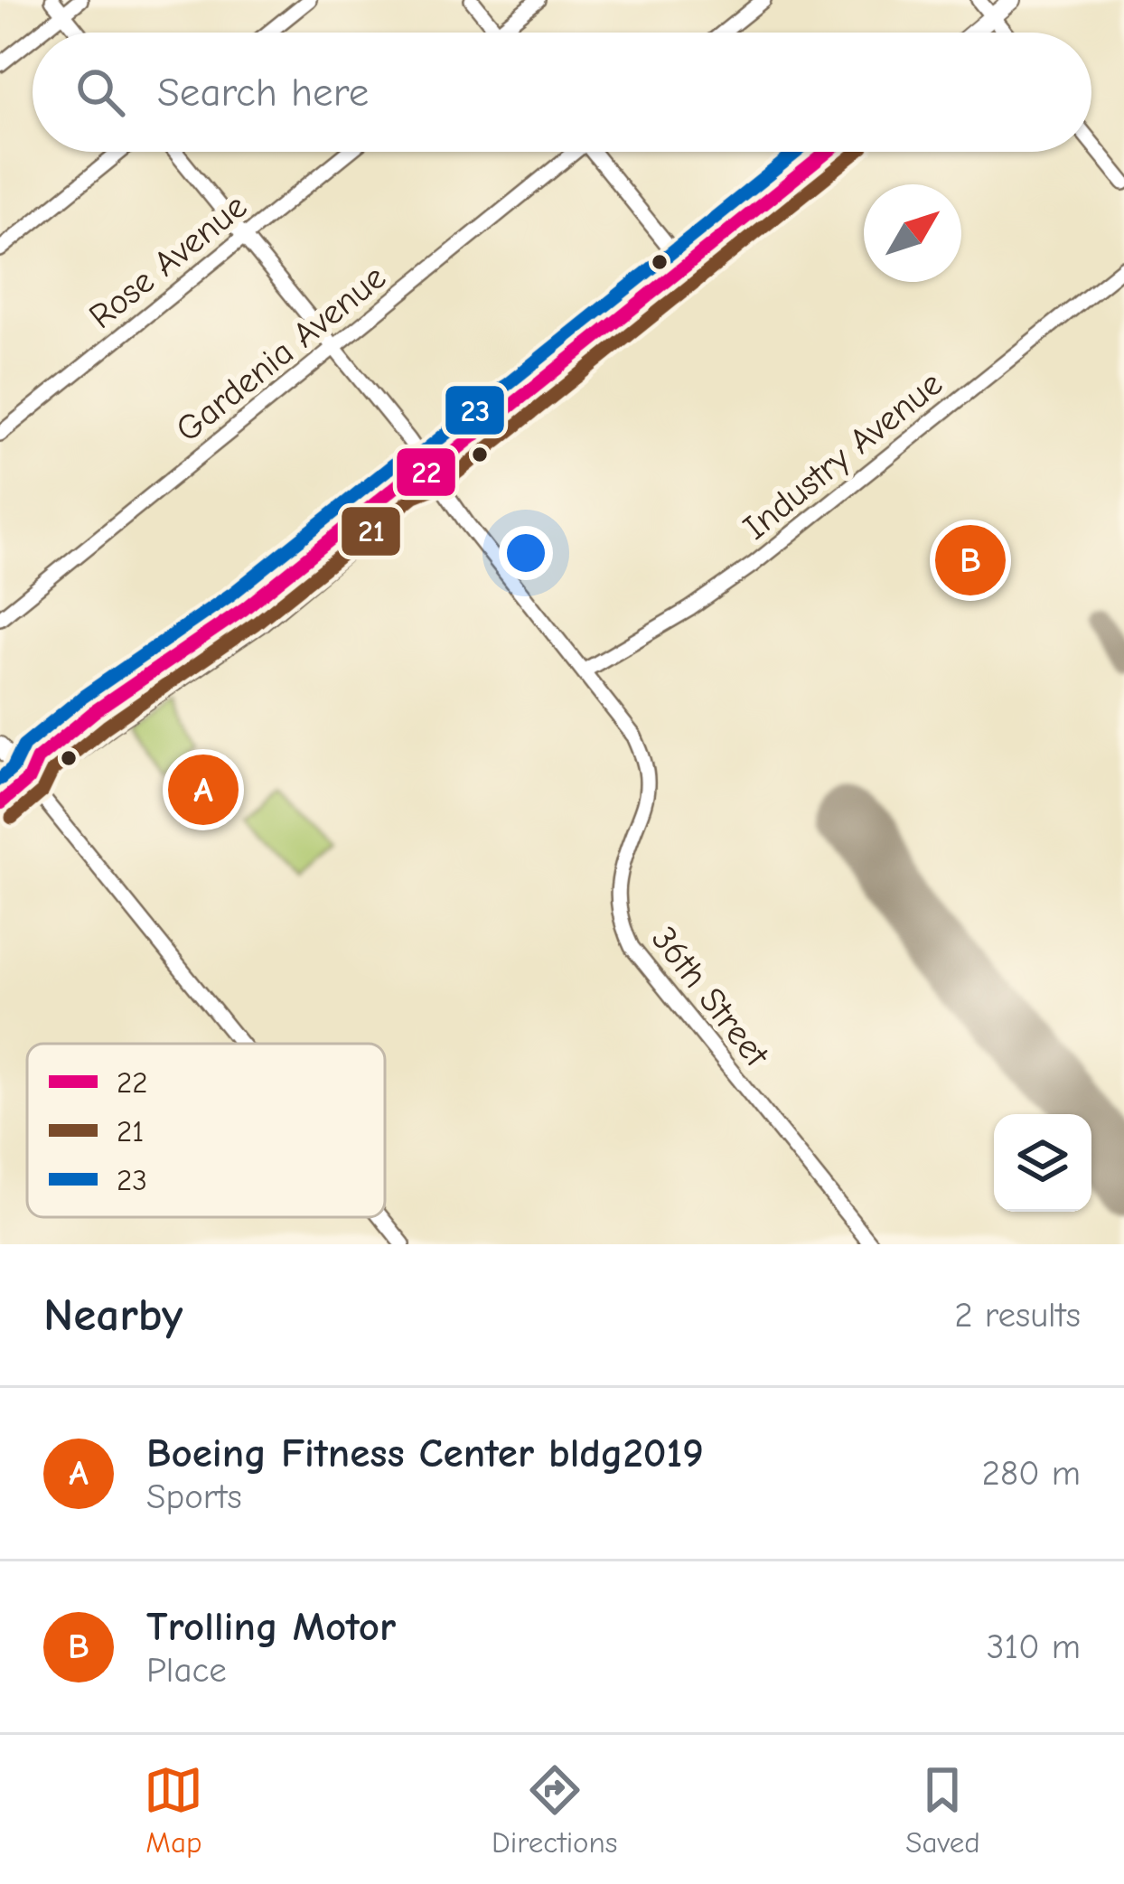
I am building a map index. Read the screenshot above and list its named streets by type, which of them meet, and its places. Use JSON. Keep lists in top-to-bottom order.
{
  "streets": {
    "street": [
      "Rose Avenue",
      "Gardenia Avenue",
      "Industry Avenue",
      "36th Street"
    ]
  },
  "crossings": [
    ["Rose Avenue", "36th Street"],
    ["Gardenia Avenue", "36th Street"],
    ["Industry Avenue", "36th Street"]
  ],
  "lines": ["transit line 22", "transit line 21", "transit line 23"],
  "legend": ["22", "21", "23"],
  "north": "top right",
  "page": {
    "search": "Search here",
    "pins": ["B", "A"],
    "heading": ["Nearby", "2 results"],
    "list": [
      {
        "mark": "A",
        "name": "Boeing Fitness Center bldg2019",
        "note": "Sports",
        "value": "280 m"
      },
      {
        "mark": "B",
        "name": "Trolling Motor",
        "note": "Place",
        "value": "310 m"
      }
    ],
    "nav": ["Map", "Directions", "Saved"]
  }
}
